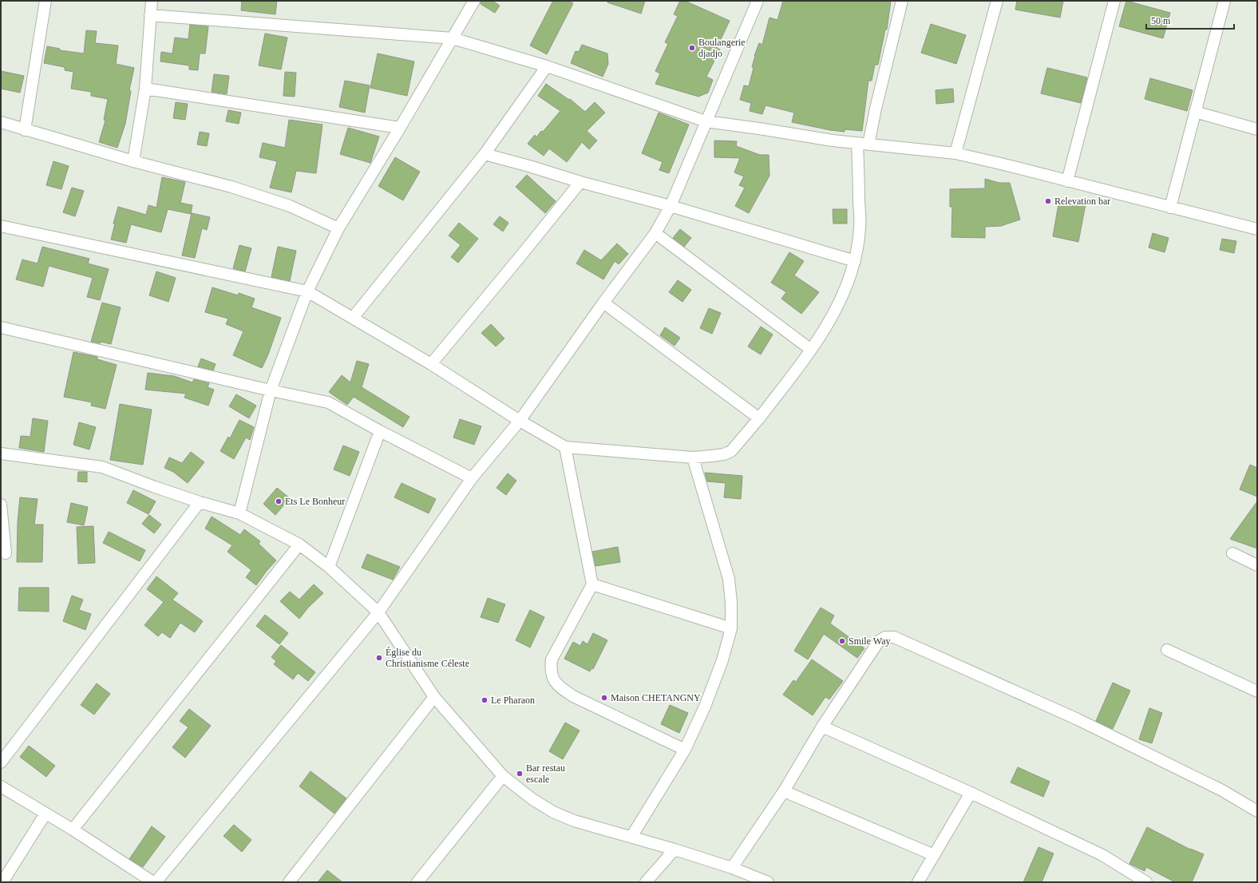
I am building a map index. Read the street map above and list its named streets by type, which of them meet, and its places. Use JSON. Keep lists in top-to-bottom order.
{
  "places": [
    "Boulangerie djadjo",
    "Relevation bar",
    "Ets Le Bonheur",
    "Smile Way",
    "Église du Christianisme Céleste",
    "Maison CHETANGNY",
    "Le Pharaon",
    "Bar restau escale"
  ],
  "scale_bar": "50 m"
}
